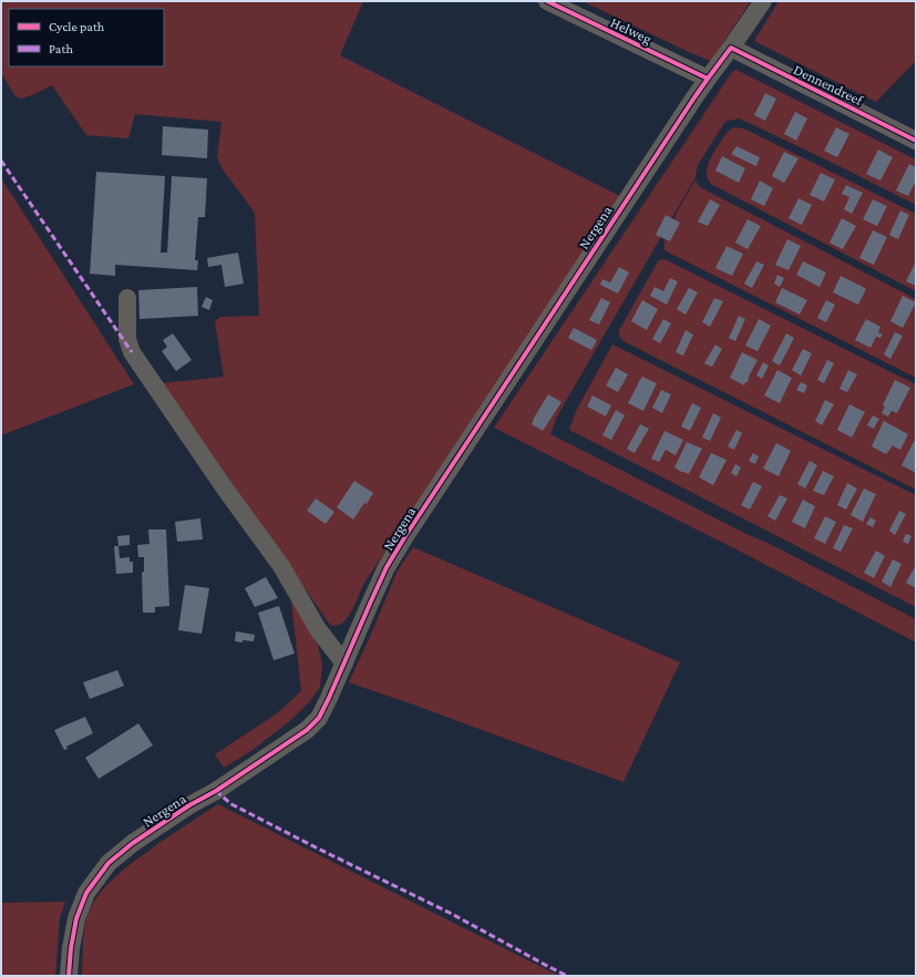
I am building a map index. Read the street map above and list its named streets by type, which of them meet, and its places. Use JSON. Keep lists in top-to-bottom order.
{
  "streets": {
    "street": ["Helweg", "Dennendreef", "Nergena"]
  },
  "crossings": [
    ["Helweg", "Nergena"],
    ["Dennendreef", "Nergena"]
  ],
  "legend": ["Cycle path", "Path"]
}
